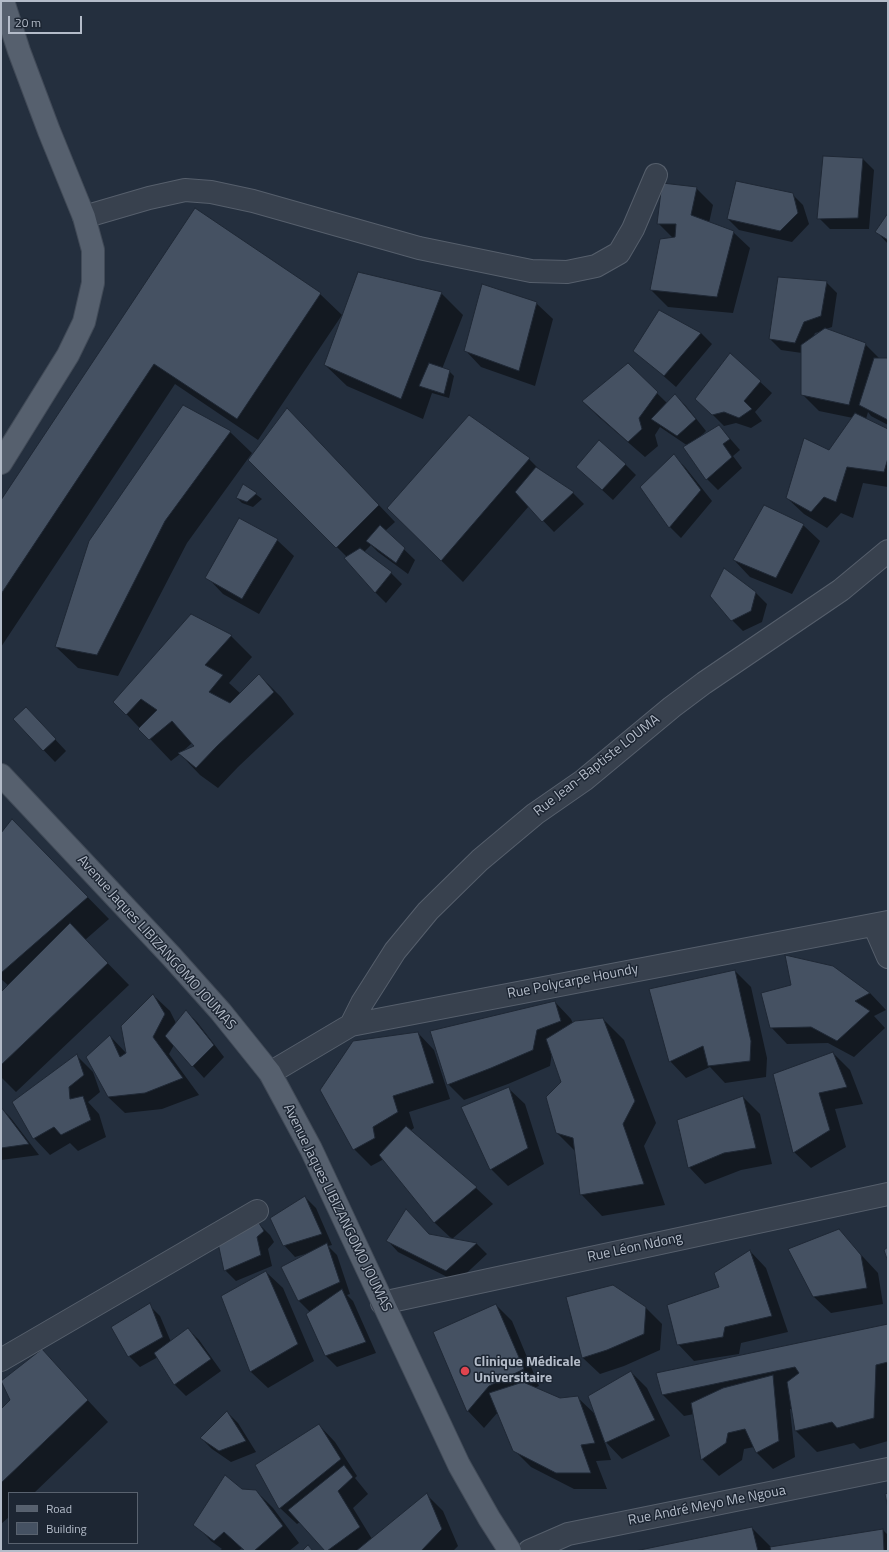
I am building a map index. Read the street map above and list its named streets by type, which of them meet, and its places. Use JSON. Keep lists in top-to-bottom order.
{
  "streets": {
    "main road": ["Avenue Jaques LIBIZANGOMO JOUMAS"],
    "street": [
      "Rue Jean-Baptiste LOUMA",
      "Rue Polycarpe Houndy",
      "Rue Léon Ndong",
      "Rue André Meyo Me Ngoua"
    ]
  },
  "crossings": [
    ["Rue Jean-Baptiste LOUMA", "Rue Polycarpe Houndy"],
    ["Avenue Jaques LIBIZANGOMO JOUMAS", "Rue Polycarpe Houndy"],
    ["Avenue Jaques LIBIZANGOMO JOUMAS", "Rue Léon Ndong"]
  ],
  "places": ["Clinique Médicale Universitaire"],
  "legend": ["Road", "Building"],
  "scale_bar": "20 m"
}
